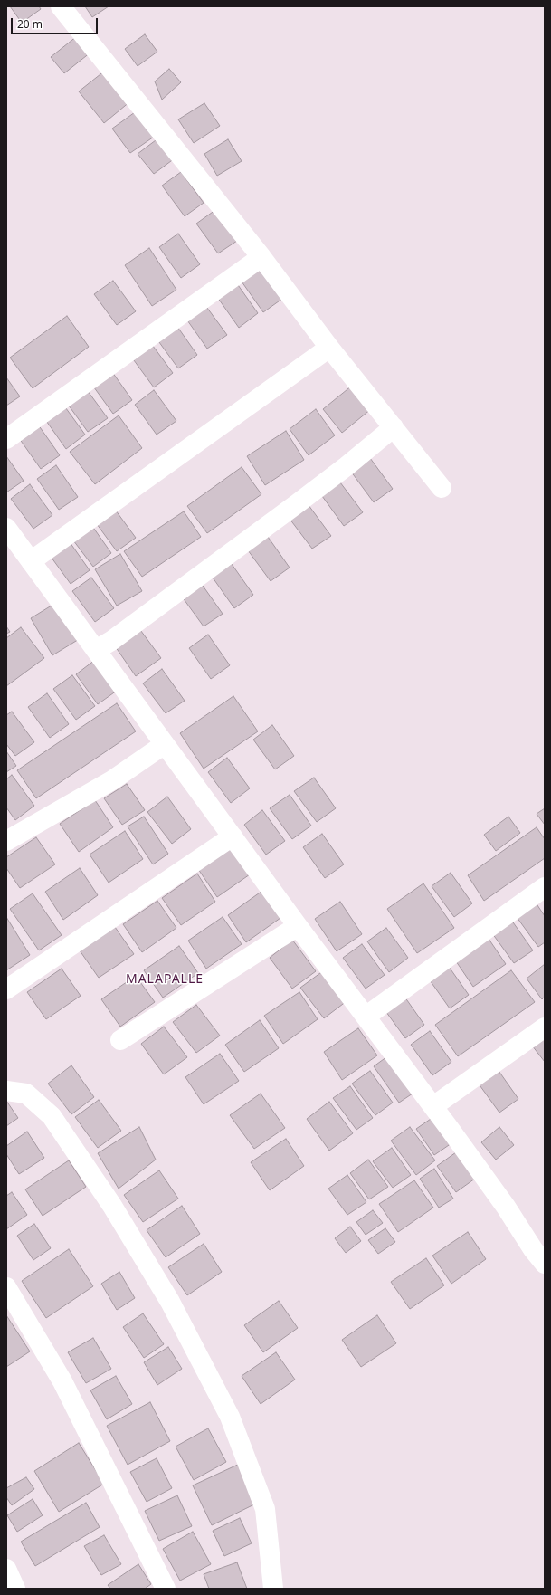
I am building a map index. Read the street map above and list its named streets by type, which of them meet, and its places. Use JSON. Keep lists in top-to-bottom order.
{
  "districts": ["MALAPALLE"],
  "scale_bar": "20 m"
}
